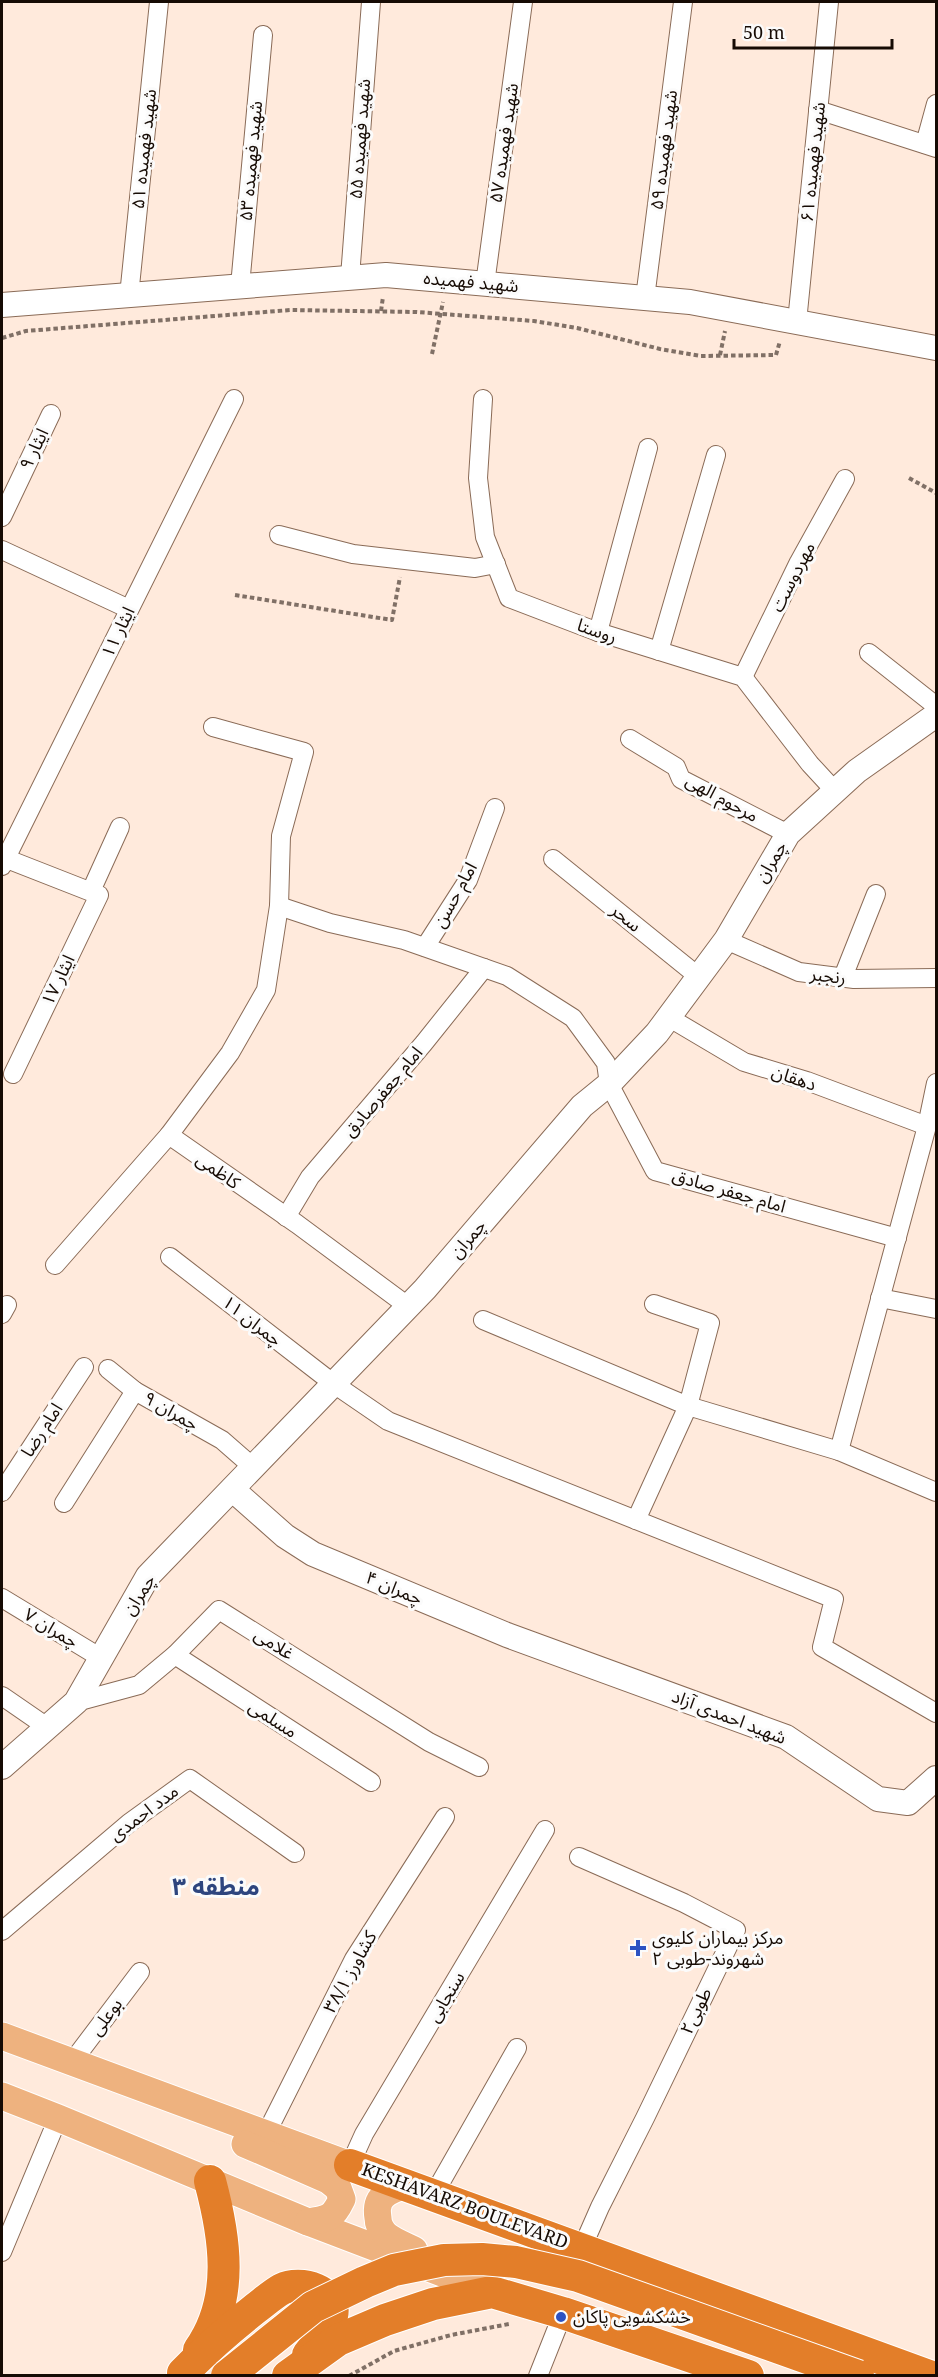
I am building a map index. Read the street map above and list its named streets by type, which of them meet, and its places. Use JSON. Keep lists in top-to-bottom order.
{
  "streets": {
    "highway": ["KESHAVARZ BOULEVARD"],
    "street": [
      "شهید فهمیده ۵۵",
      "شهید فهمیده ۵۷",
      "شهید فهمیده ۵۱",
      "شهید فهمیده ۵۹",
      "شهید فهمیده ۵۳",
      "شهید فهمیده ۶۱",
      "شهید فهمیده",
      "ایثار ۹",
      "مهردوست",
      "روستا",
      "ایثار ۱۱",
      "مرحوم الهی",
      "چمران",
      "امام حسن",
      "سحر",
      "رنجبر",
      "ایثار ۱۷",
      "دهقان",
      "امام جعفرصادق",
      "کاظمی",
      "امام جعفر صادق",
      "چمران ۱۱",
      "چمران ۹",
      "امام رضا",
      "چمران ۴",
      "چمران ۷",
      "غلامی",
      "شهید احمدی آزاد",
      "مسلمی",
      "مدد احمدی",
      "کشاورز ۳۸/۱",
      "سنجابی",
      "طوبی۲",
      "بوعلی"
    ]
  },
  "crossings": [
    ["شهید فهمیده ۵۵", "شهید فهمیده"],
    ["شهید فهمیده ۵۷", "شهید فهمیده"],
    ["شهید فهمیده ۵۱", "شهید فهمیده"],
    ["شهید فهمیده ۵۹", "شهید فهمیده"],
    ["شهید فهمیده ۵۳", "شهید فهمیده"],
    ["شهید فهمیده ۶۱", "شهید فهمیده"],
    ["مهردوست", "روستا"],
    ["مرحوم الهی", "چمران"],
    ["چمران", "سحر"],
    ["چمران", "رنجبر"],
    ["چمران", "دهقان"],
    ["چمران", "کاظمی"],
    ["چمران", "امام جعفر صادق"],
    ["چمران", "چمران ۱۱"],
    ["چمران", "چمران ۹"],
    ["چمران", "چمران ۴"],
    ["چمران", "چمران ۷"],
    ["چمران", "غلامی"],
    ["امام حسن", "امام جعفر صادق"],
    ["امام جعفرصادق", "کاظمی"],
    ["امام جعفرصادق", "امام جعفر صادق"],
    ["چمران ۴", "شهید احمدی آزاد"],
    ["غلامی", "مسلمی"],
    ["کشاورز ۳۸/۱", "KESHAVARZ BOULEVARD"],
    ["سنجابی", "KESHAVARZ BOULEVARD"],
    ["طوبی۲", "KESHAVARZ BOULEVARD"],
    ["بوعلی", "KESHAVARZ BOULEVARD"]
  ],
  "districts": ["منطقه ۳"],
  "places": {
    "health": ["مرکز بیماران کلیوی شهروند-طوبی ۲"],
    "other": ["خشکشویی پاکان"]
  },
  "scale_bar": "50 m"
}
